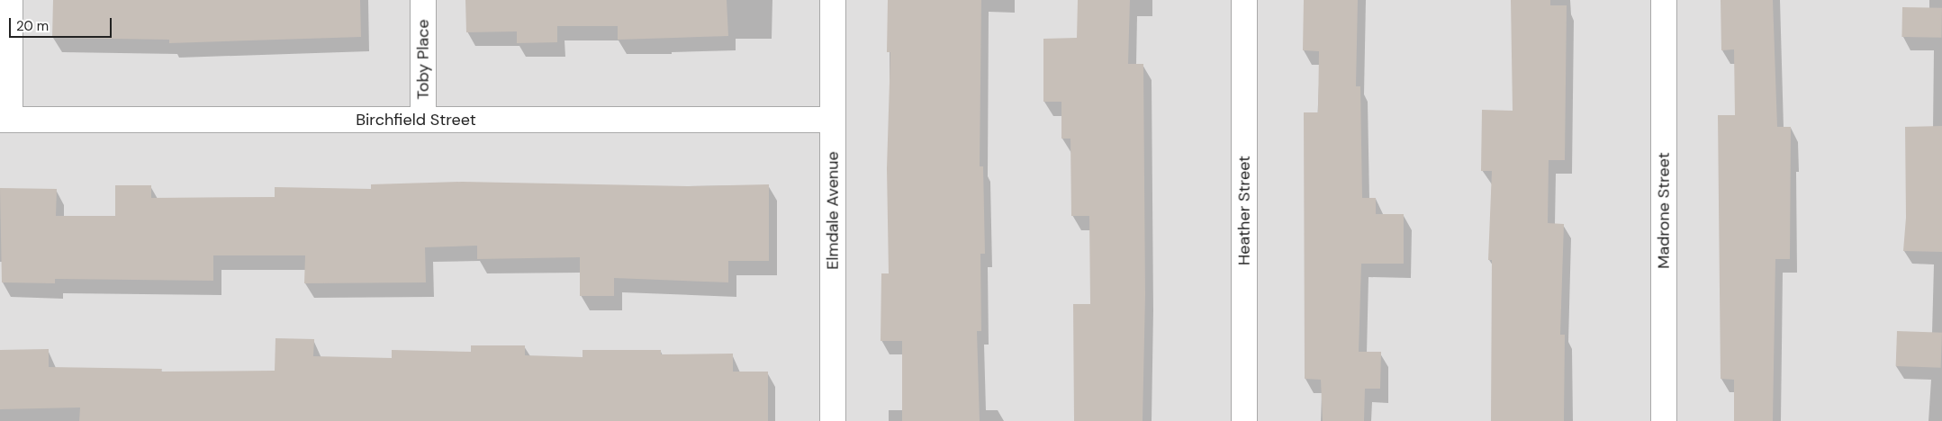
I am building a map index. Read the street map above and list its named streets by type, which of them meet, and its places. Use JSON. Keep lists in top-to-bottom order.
{
  "streets": {
    "street": [
      "Toby Place",
      "Birchfield Street",
      "Elmdale Avenue",
      "Heather Street",
      "Madrone Street"
    ]
  },
  "crossings": [
    ["Toby Place", "Birchfield Street"],
    ["Birchfield Street", "Elmdale Avenue"]
  ],
  "scale_bar": "20 m"
}
